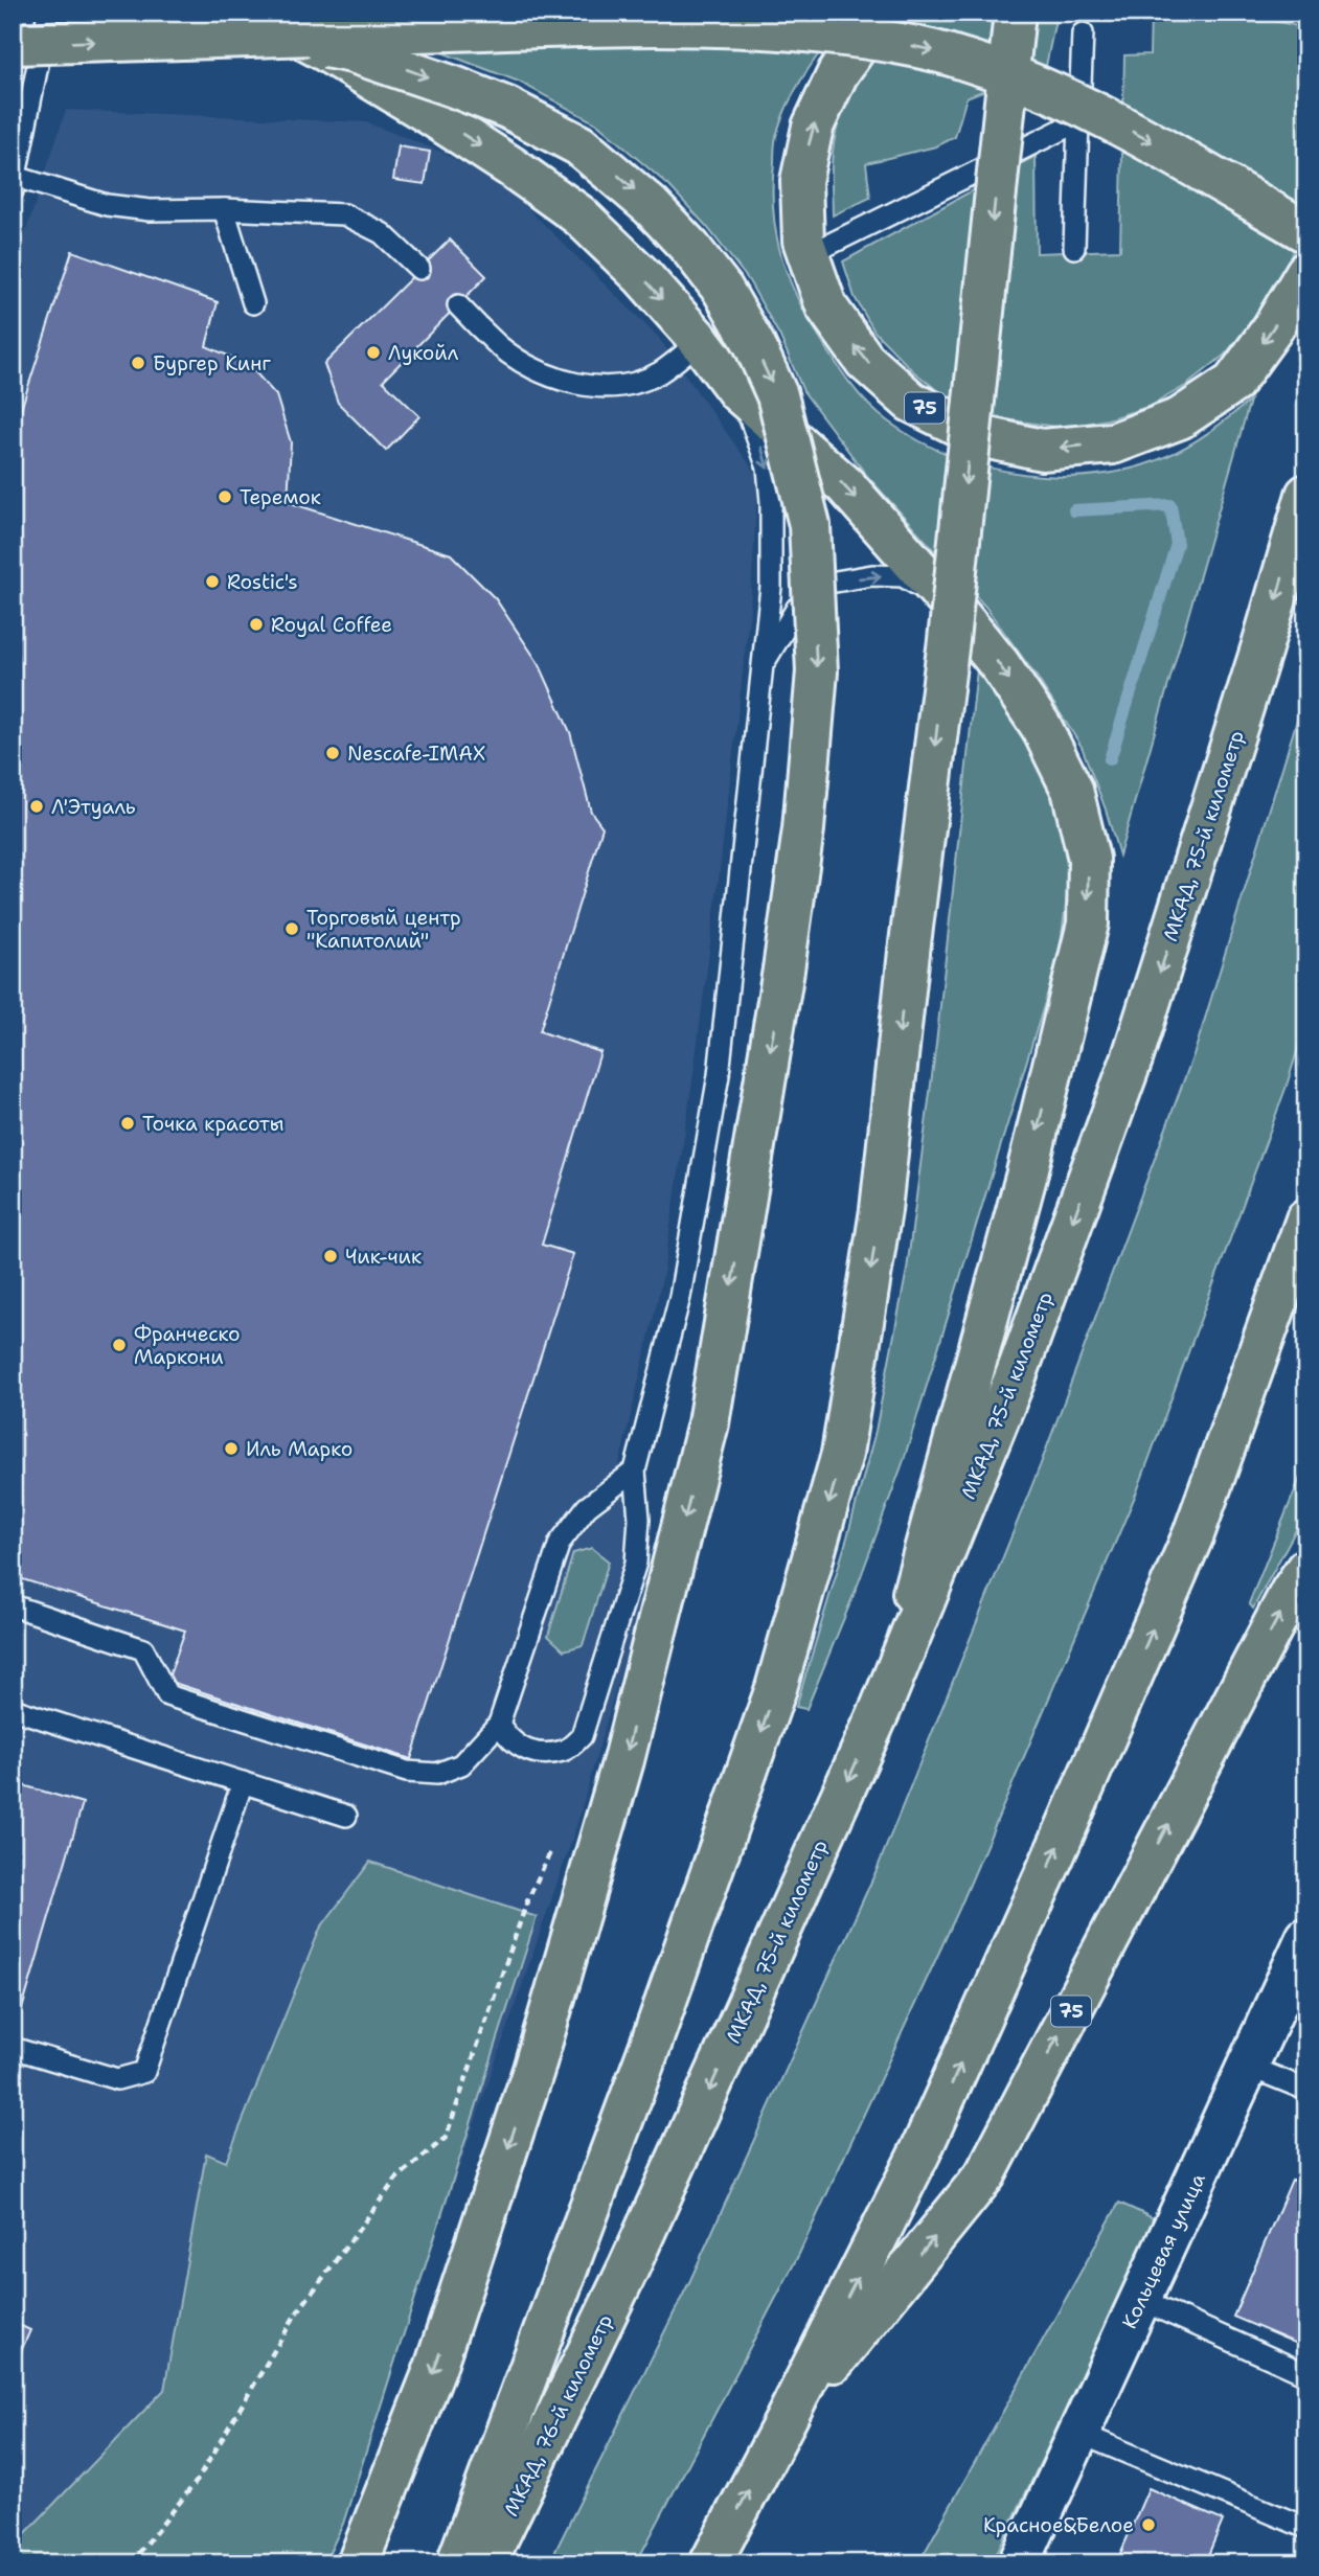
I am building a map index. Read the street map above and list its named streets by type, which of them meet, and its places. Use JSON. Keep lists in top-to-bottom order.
{
  "streets": {
    "main road": ["75", "МКАД, 75-й километр", "МКАД, 76-й километр"],
    "street": ["Кольцевая улица"]
  },
  "crossings": [
    ["МКАД, 75-й километр", "МКАД, 76-й километр"]
  ],
  "places": [
    "Лукойл",
    "Бургер Кинг",
    "Теремок",
    "Rostic's",
    "Royal Coffee",
    "Nescafe-IMAX",
    "Л'Этуаль",
    "Торговый центр \"Капитолий\"",
    "Точка красоты",
    "Чик-чик",
    "Франческо Маркони",
    "Иль Марко",
    "Красное&Белое"
  ]
}
